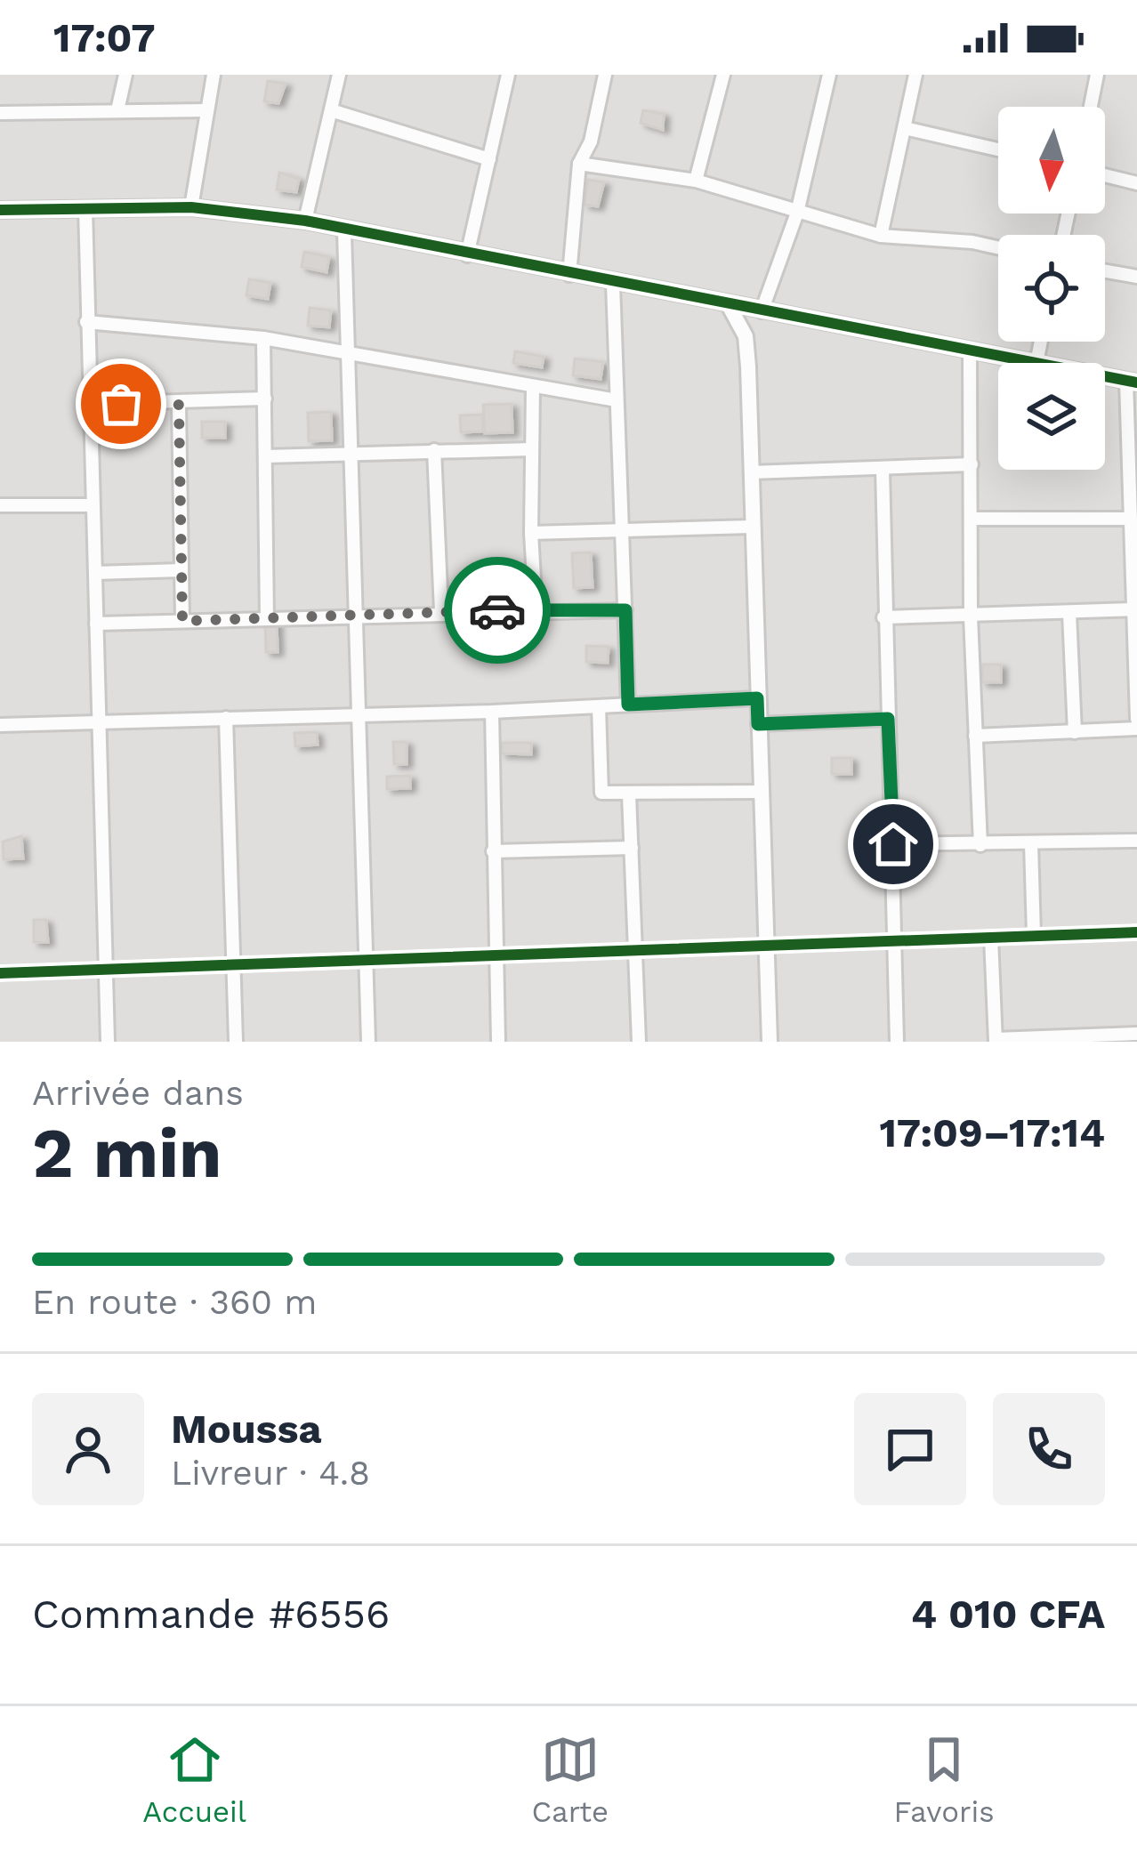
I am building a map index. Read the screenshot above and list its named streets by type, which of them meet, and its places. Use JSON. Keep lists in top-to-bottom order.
{
  "north": "bottom",
  "page": {
    "status": "17:07",
    "heading": ["2 min", "Arrivée dans", "17:09–17:14"],
    "panel": [
      "Moussa",
      "Livreur · 4.8",
      "Commande #6556",
      "4 010 CFA"
    ],
    "bar": "En route · 360 m",
    "tabs": ["Accueil", "Carte", "Favoris"]
  }
}
